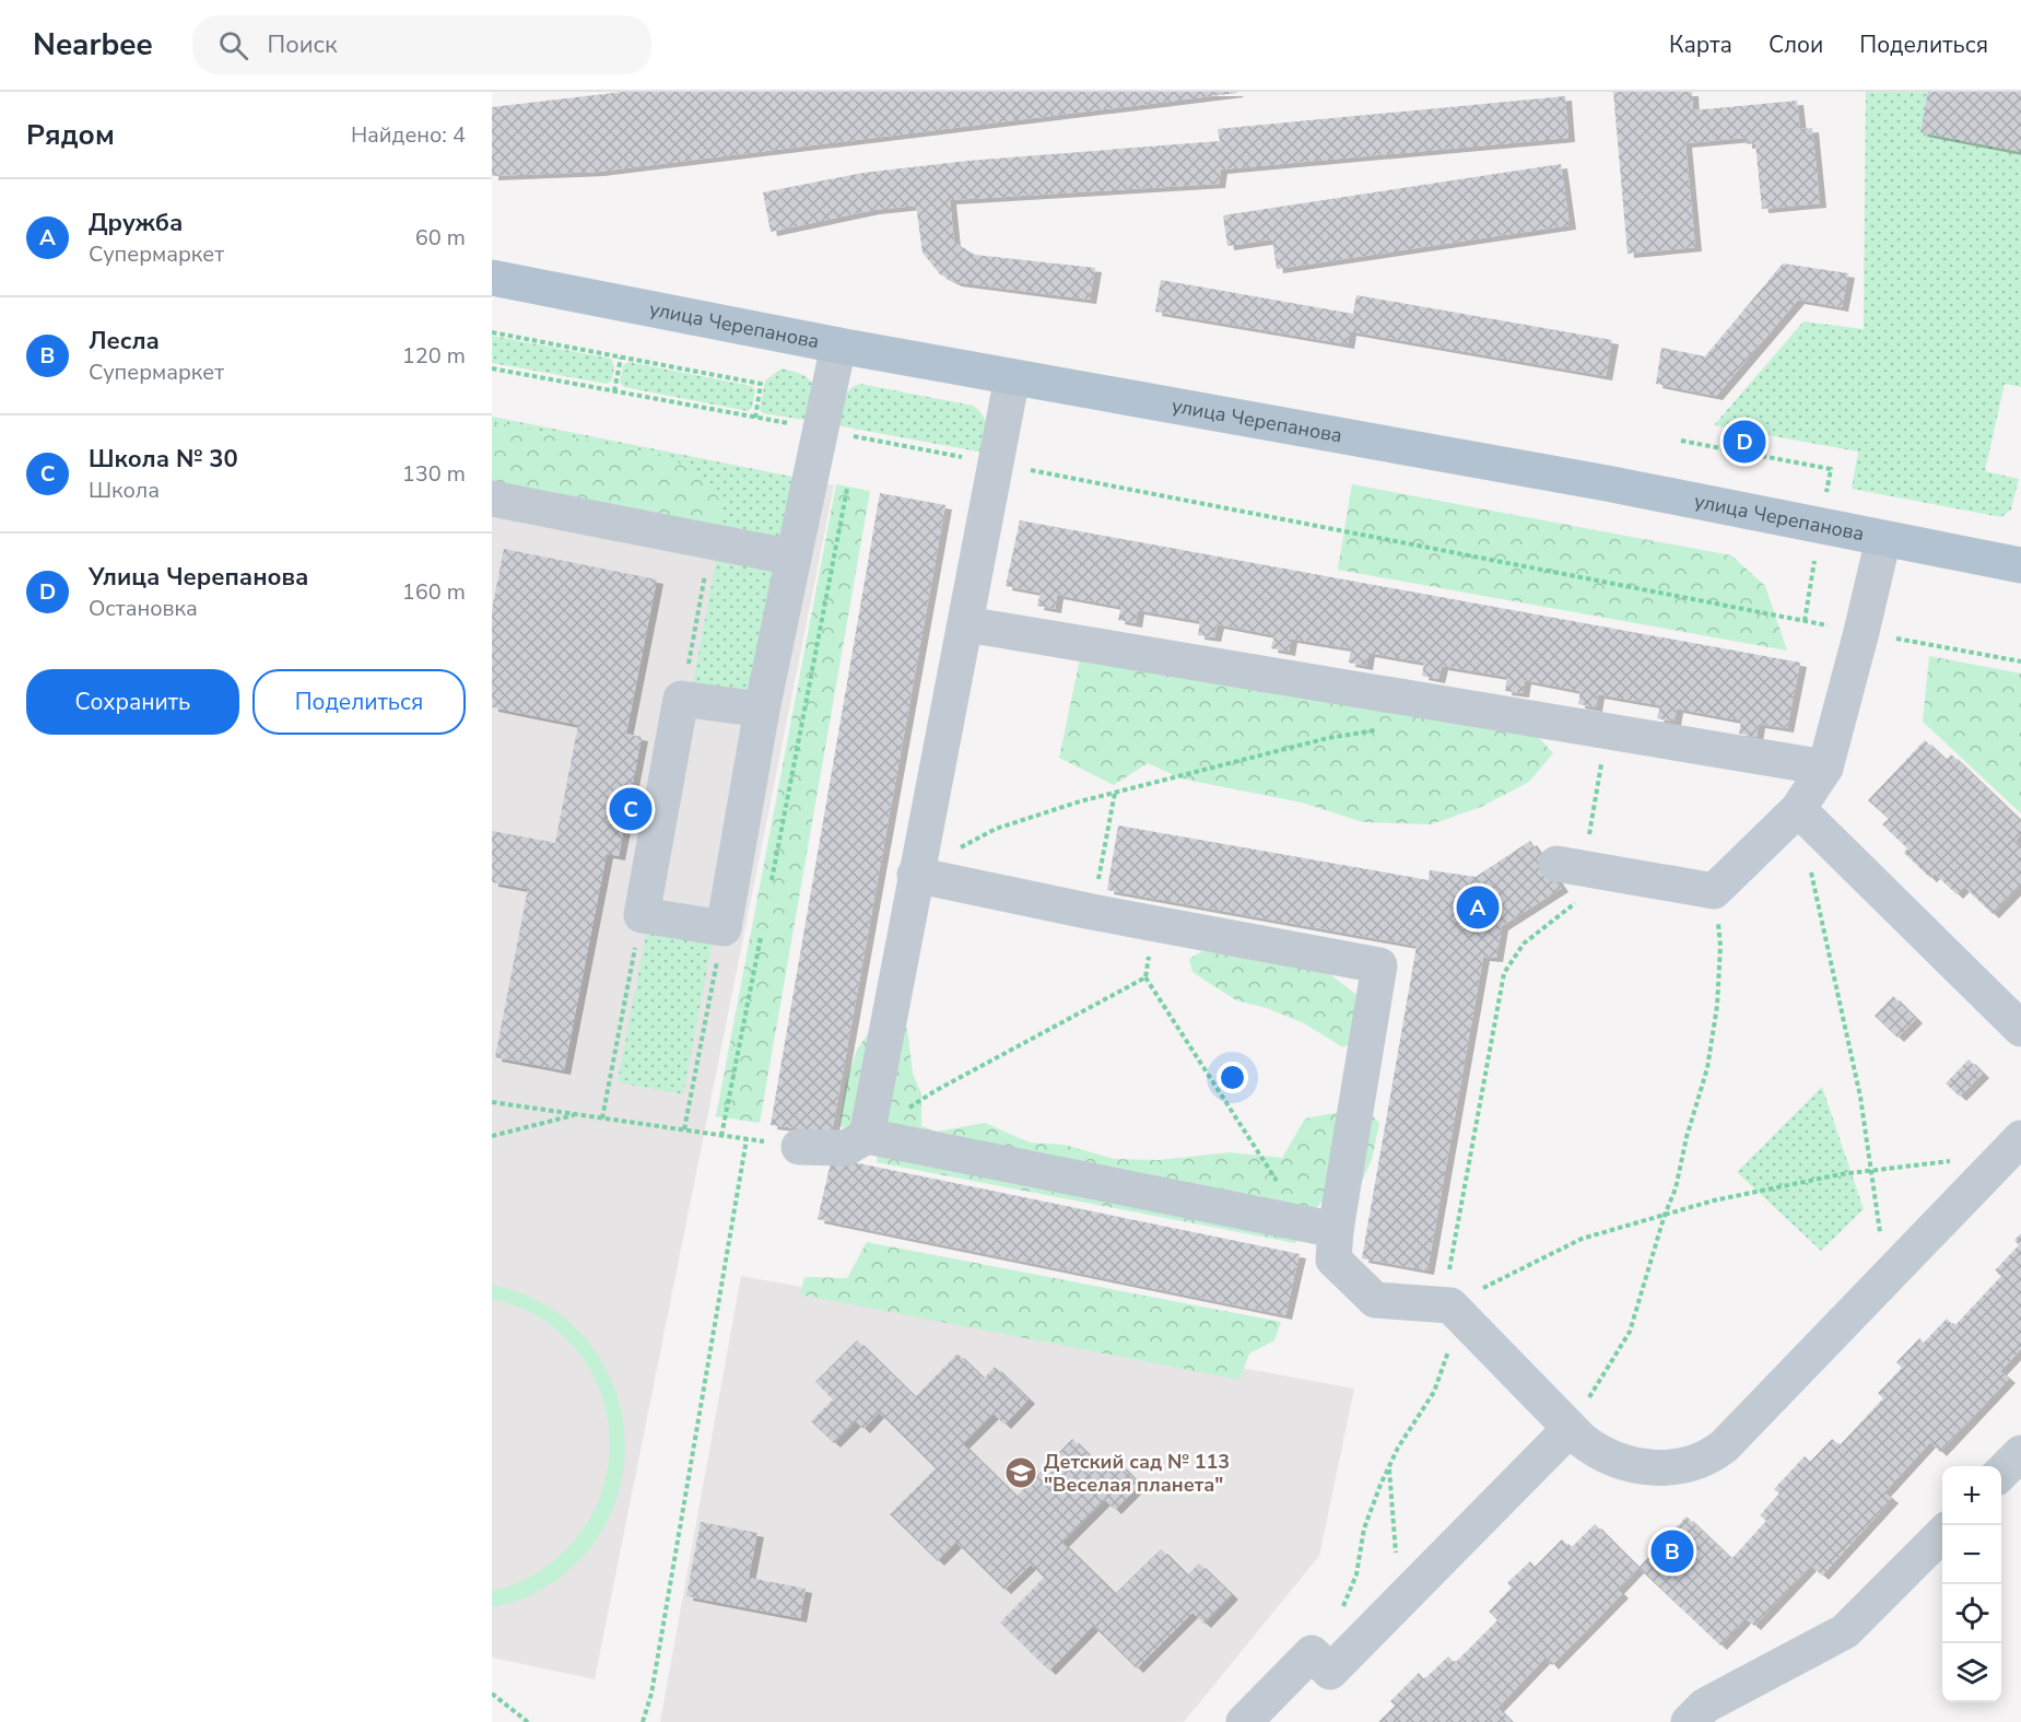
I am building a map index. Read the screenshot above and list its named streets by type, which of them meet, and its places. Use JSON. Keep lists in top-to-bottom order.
{
  "streets": {
    "main road": ["улица Черепанова"]
  },
  "places": {
    "school or university": ["Детский сад № 113 \"Веселая планета\""]
  },
  "page": {
    "header": "Nearbee",
    "search": "Поиск",
    "nav": ["Карта", "Слои", "Поделиться"],
    "heading": ["Рядом", "Найдено: 4"],
    "list": [
      {
        "mark": "A",
        "name": "Дружба",
        "note": "Супермаркет",
        "value": "60 m"
      },
      {
        "mark": "B",
        "name": "Лесла",
        "note": "Супермаркет",
        "value": "120 m"
      },
      {
        "mark": "C",
        "name": "Школа № 30",
        "note": "Школа",
        "value": "130 m"
      },
      {
        "mark": "D",
        "name": "Улица Черепанова",
        "note": "Остановка",
        "value": "160 m"
      }
    ],
    "pins": [
      "D",
      "C",
      "A",
      "B"
    ],
    "buttons": ["Сохранить", "Поделиться"],
    "map_buttons": ["+", "−"]
  }
}
